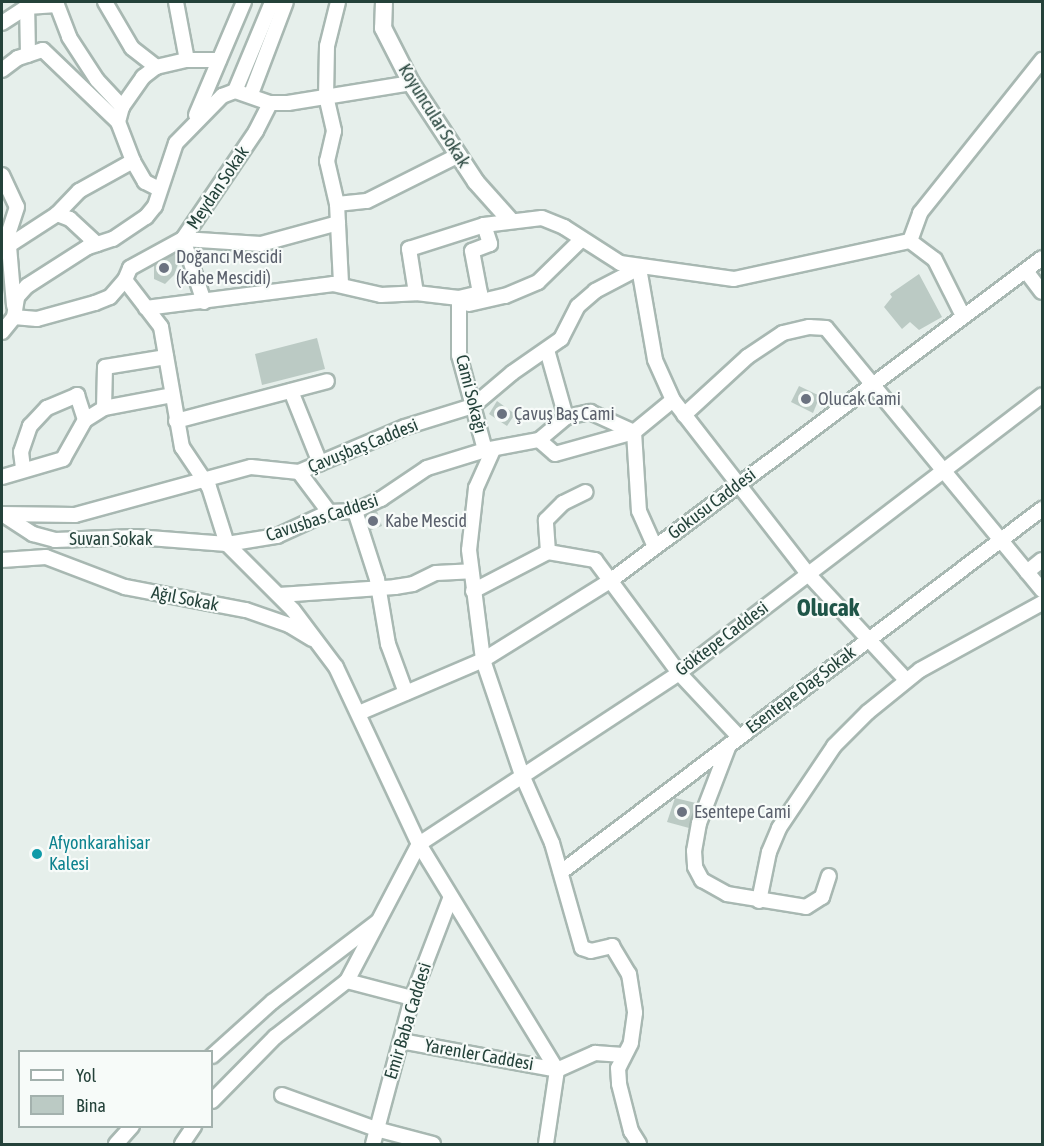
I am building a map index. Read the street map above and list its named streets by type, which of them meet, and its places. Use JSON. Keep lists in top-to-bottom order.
{
  "streets": {
    "street": [
      "Koyuncular Sokak",
      "Meydan Sokak",
      "Cami Sokağı",
      "Çavuşbaş Caddesi",
      "Gokusu Caddesi",
      "Cavusbas Caddesi",
      "Suvan Sokak",
      "Ağıl Sokak",
      "Göktepe Caddesi",
      "Esentepe Dag Sokak",
      "Emir Baba Caddesi",
      "Yarenler Caddesi"
    ]
  },
  "crossings": [
    ["Cami Sokağı", "Çavuşbaş Caddesi"],
    ["Cami Sokağı", "Cavusbas Caddesi"],
    ["Çavuşbaş Caddesi", "Suvan Sokak"],
    ["Cavusbas Caddesi", "Suvan Sokak"],
    ["Emir Baba Caddesi", "Yarenler Caddesi"]
  ],
  "districts": ["Olucak"],
  "places": [
    "Doğancı Mescidi (Kabe Mescidi)",
    "Olucak Cami",
    "Çavuş Baş Cami",
    "Kabe Mescid",
    "Esentepe Cami",
    "Afyonkarahisar Kalesi"
  ],
  "legend": ["Yol", "Bina"]
}
